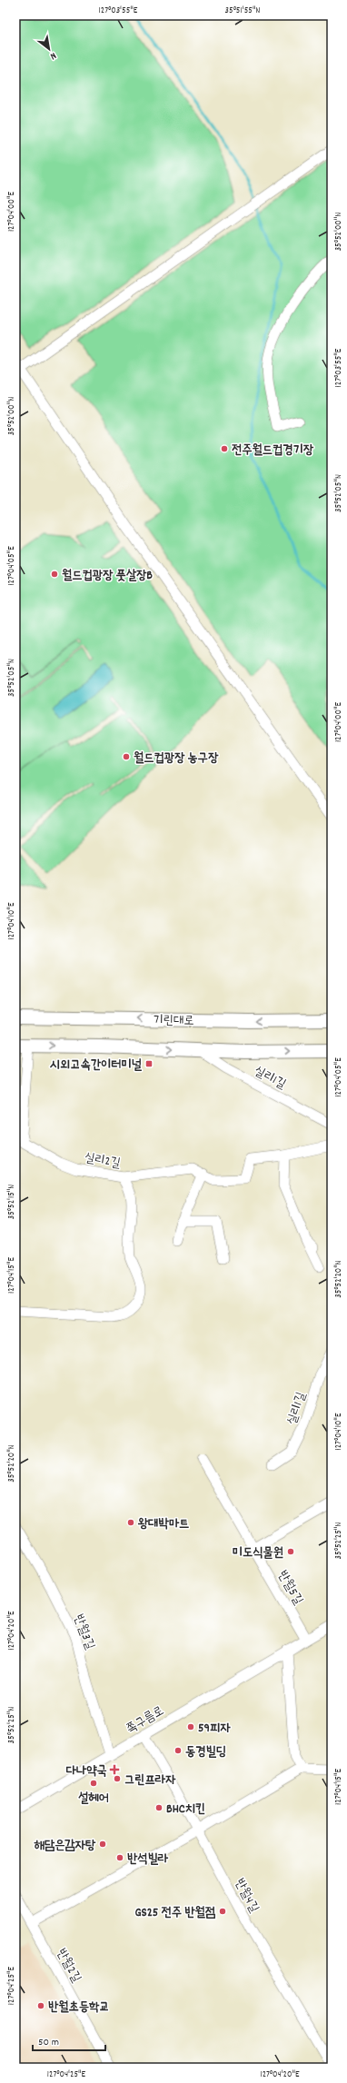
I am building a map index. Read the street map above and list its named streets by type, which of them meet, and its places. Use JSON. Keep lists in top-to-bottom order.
{
  "streets": {
    "street": [
      "기린대로",
      "실리1길",
      "실리2길",
      "반월5길",
      "반월3길",
      "쪽구름로",
      "반월4길",
      "반월2길"
    ]
  },
  "crossings": [
    ["반월5길", "쪽구름로"],
    ["반월3길", "쪽구름로"],
    ["쪽구름로", "반월4길"]
  ],
  "places": {
    "other": [
      "전주월드컵경기장",
      "월드컵광장 풋살장B",
      "월드컵광장 농구장",
      "왕대박마트",
      "미도식물원",
      "59피자",
      "동경빌딩",
      "그린프라자",
      "설헤어",
      "BHC치킨",
      "해담은감자탕",
      "반석빌라",
      "GS25 전주 반월점",
      "반월초등학교"
    ],
    "transit": ["시외고속간이터미널"],
    "health": ["다나약국"]
  },
  "scale_bar": "50 m",
  "north": "bottom right",
  "coordinates": [
    "127°03'55\"E",
    "35°51'55\"N",
    "127°04'00\"E",
    "35°52'00\"N",
    "35°52'05\"N",
    "127°04'05\"E",
    "127°04'10\"E",
    "35°52'15\"N",
    "127°04'15\"E",
    "35°52'20\"N",
    "35°52'25\"N",
    "127°04'20\"E",
    "127°04'25\"E"
  ]
}
